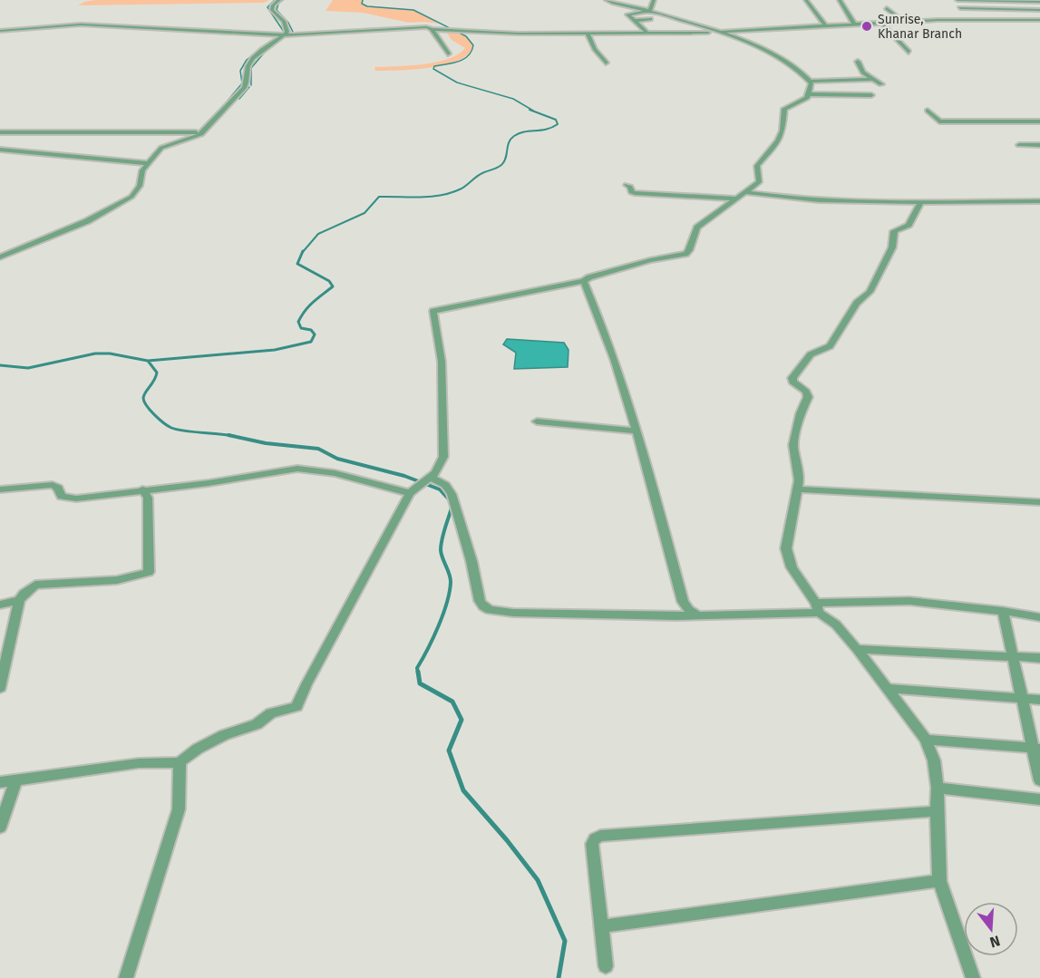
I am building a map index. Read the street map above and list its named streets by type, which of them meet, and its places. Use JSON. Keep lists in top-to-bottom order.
{
  "places": ["Sunrise, Khanar Branch"],
  "north": "bottom"
}
